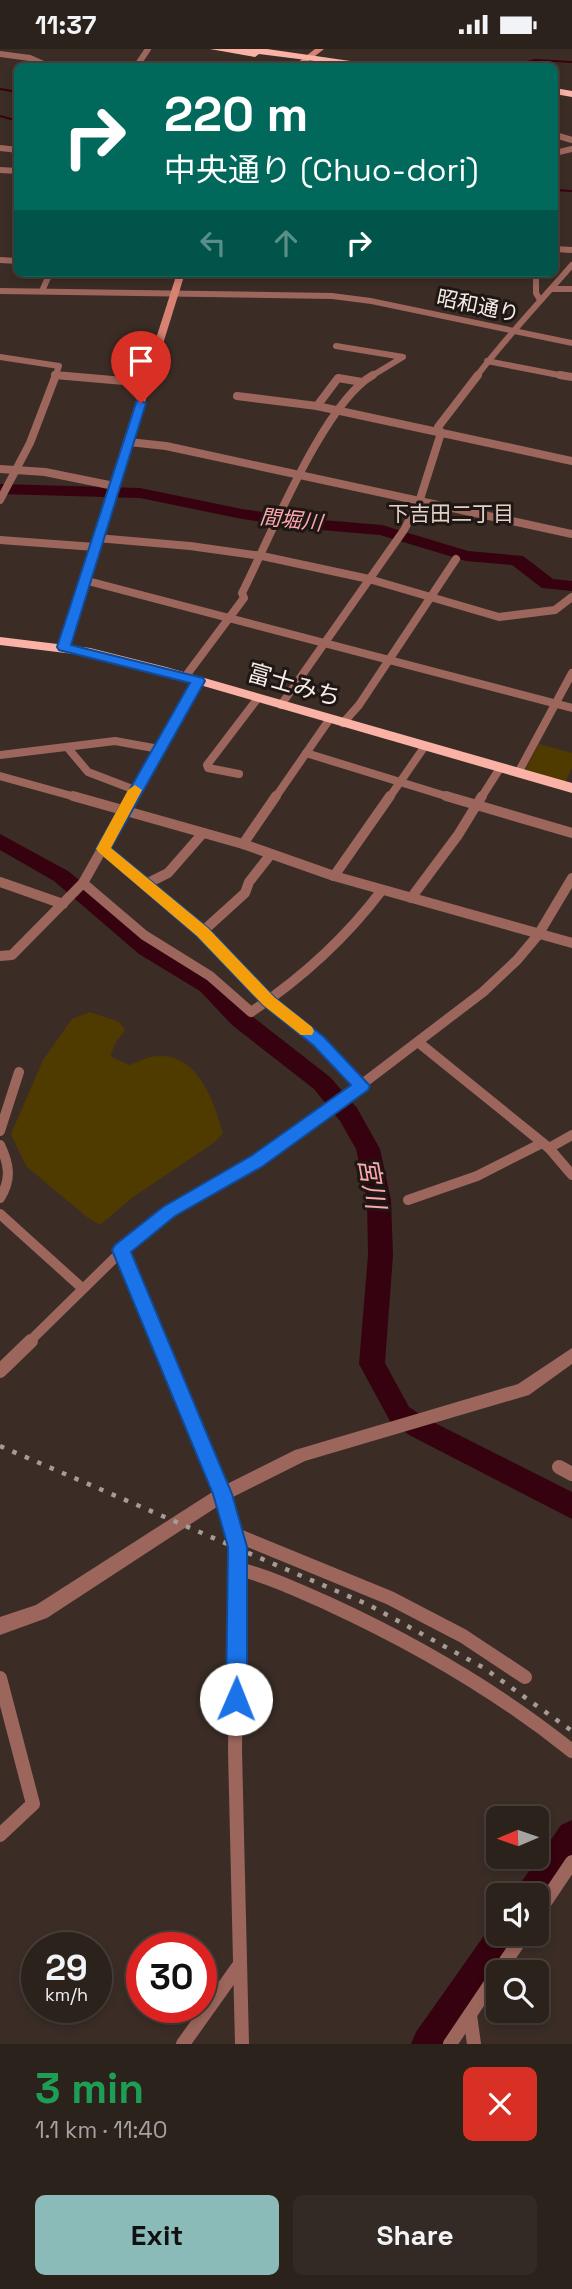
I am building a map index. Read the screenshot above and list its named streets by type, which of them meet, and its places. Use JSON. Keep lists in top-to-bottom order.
{
  "streets": {
    "highway": ["富士みち"],
    "street": ["昭和通り"]
  },
  "districts": ["下吉田二丁目"],
  "water": ["間堀川", "宮川"],
  "north": "left",
  "page": {
    "status": "11:37",
    "turn": ["220 m", "中央通り (Chuo-dori)"],
    "speed": "29 km/h",
    "limit": "30",
    "heading": ["3 min", "1.1 km · 11:40"],
    "buttons": ["Exit", "Share"]
  }
}
